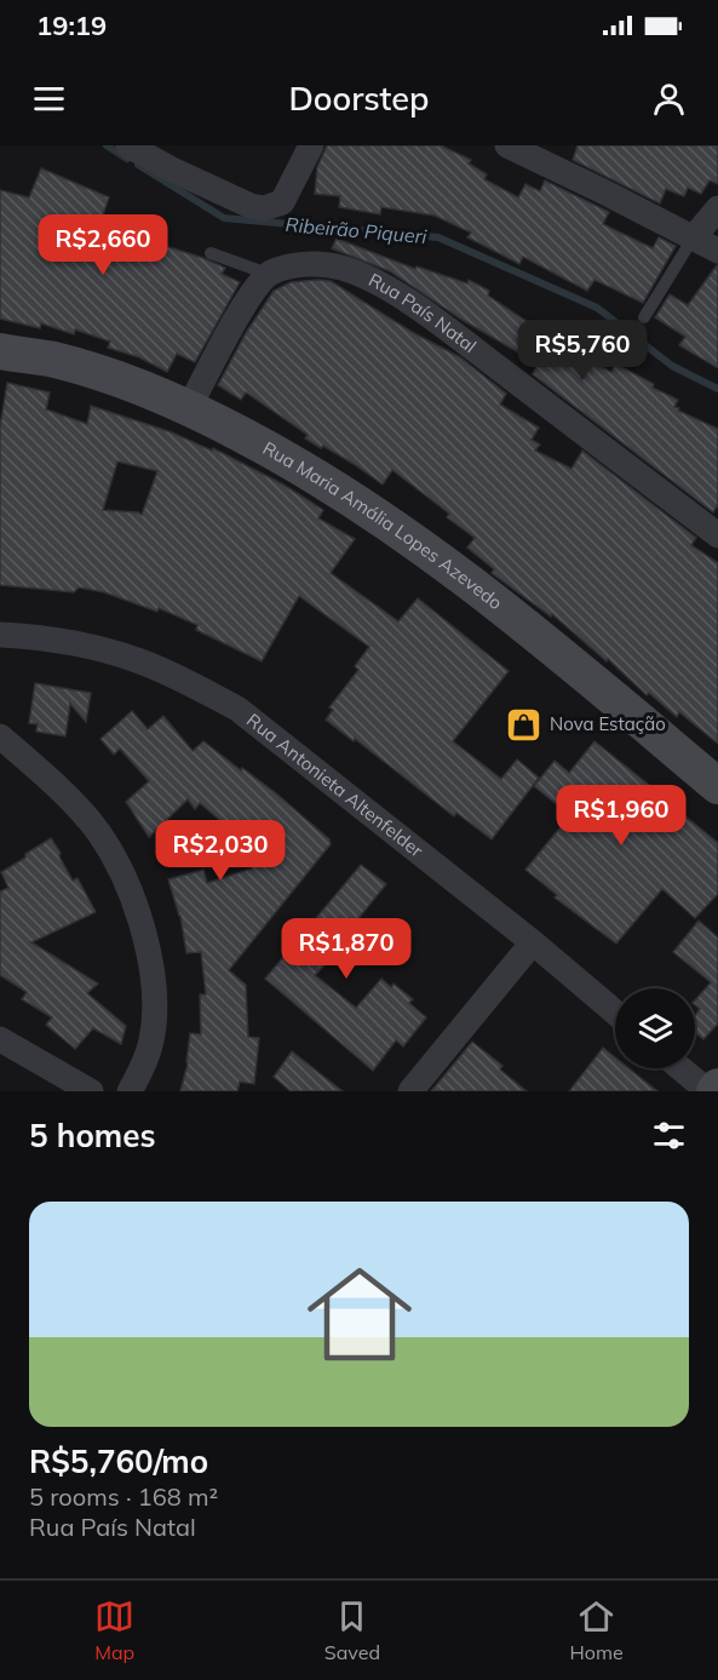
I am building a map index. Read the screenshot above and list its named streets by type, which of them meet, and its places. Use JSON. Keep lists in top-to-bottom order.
{
  "streets": {
    "main road": ["Rua Maria Amália Lopes Azevedo"],
    "street": ["Rua País Natal", "Rua Antonieta Altenfelder"]
  },
  "water": ["Ribeirão Piqueri"],
  "places": {
    "shop": ["Nova Estação"]
  },
  "page": {
    "status": "19:19",
    "header": "Doorstep",
    "price": [
      "R$2,660",
      "R$5,760",
      "R$1,960",
      "R$2,030",
      "R$1,870"
    ],
    "heading": "5 homes",
    "list": [
      {
        "name": "R$5,760/mo",
        "note": "5 rooms · 168 m² · Rua País Natal"
      }
    ],
    "tabs": ["Map", "Saved", "Home"]
  }
}
